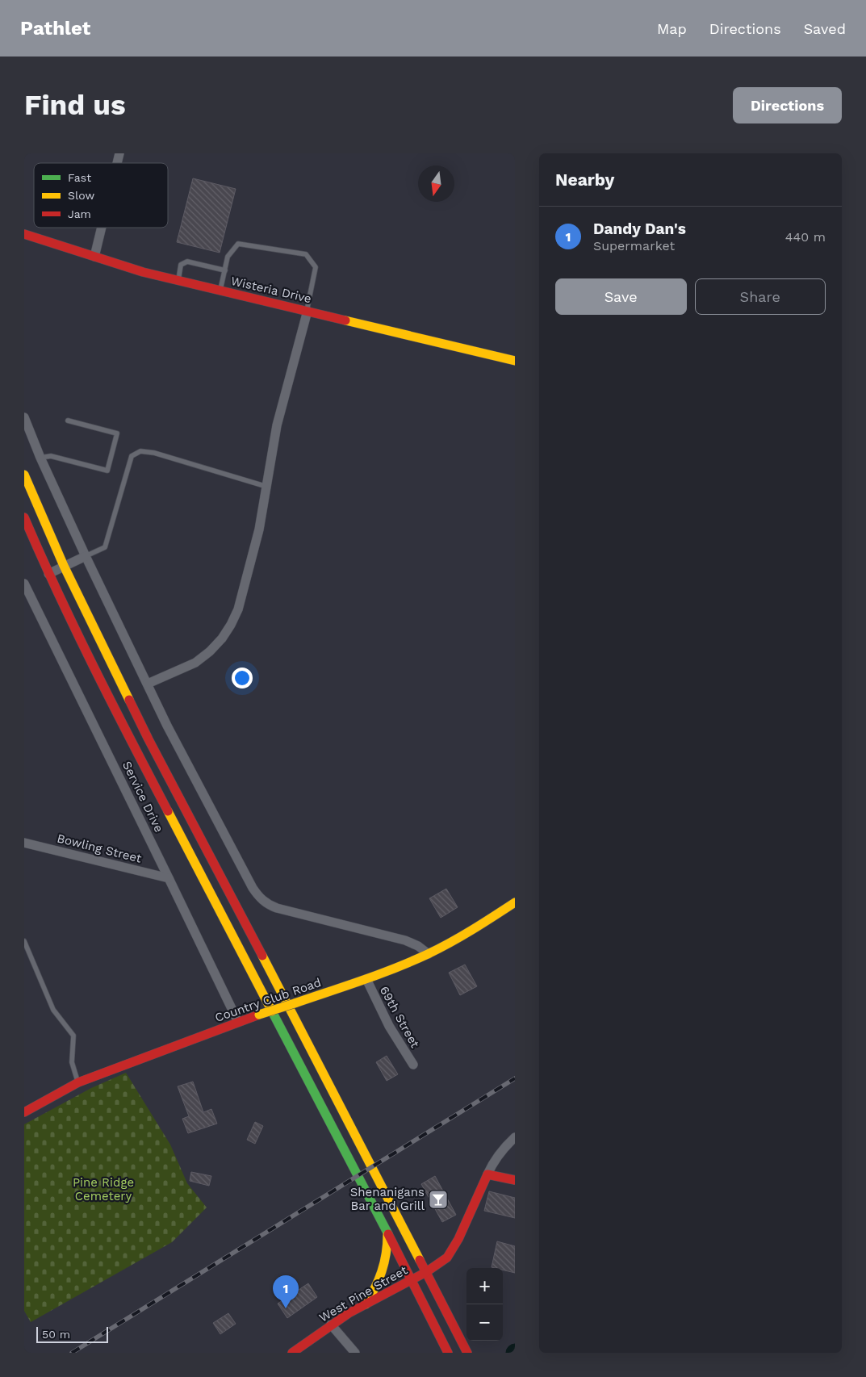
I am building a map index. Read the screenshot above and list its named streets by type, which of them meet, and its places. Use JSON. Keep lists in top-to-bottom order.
{
  "streets": {
    "main road": ["Wisteria Drive", "Country Club Road", "West Pine Street"],
    "street": ["Service Drive", "Bowling Street", "69th Street"]
  },
  "crossings": [
    ["Service Drive", "Bowling Street"],
    ["Service Drive", "Country Club Road"],
    ["Country Club Road", "69th Street"]
  ],
  "parks": ["Pine Ridge Cemetery"],
  "places": {
    "bar": ["Shenanigans Bar and Grill"]
  },
  "legend": ["Fast", "Slow", "Jam"],
  "scale_bar": "50 m",
  "north": "bottom",
  "page": {
    "header": "Pathlet",
    "nav": ["Map", "Directions", "Saved"],
    "buttons": [
      "Directions",
      ["Save", "Share"]
    ],
    "title": "Find us",
    "heading": "Nearby",
    "list": [
      {
        "mark": "1",
        "name": "Dandy Dan's",
        "note": "Supermarket",
        "value": "440 m"
      }
    ],
    "map_buttons": ["+", "−"],
    "pins": "1",
    "scale": "50 m"
  }
}
